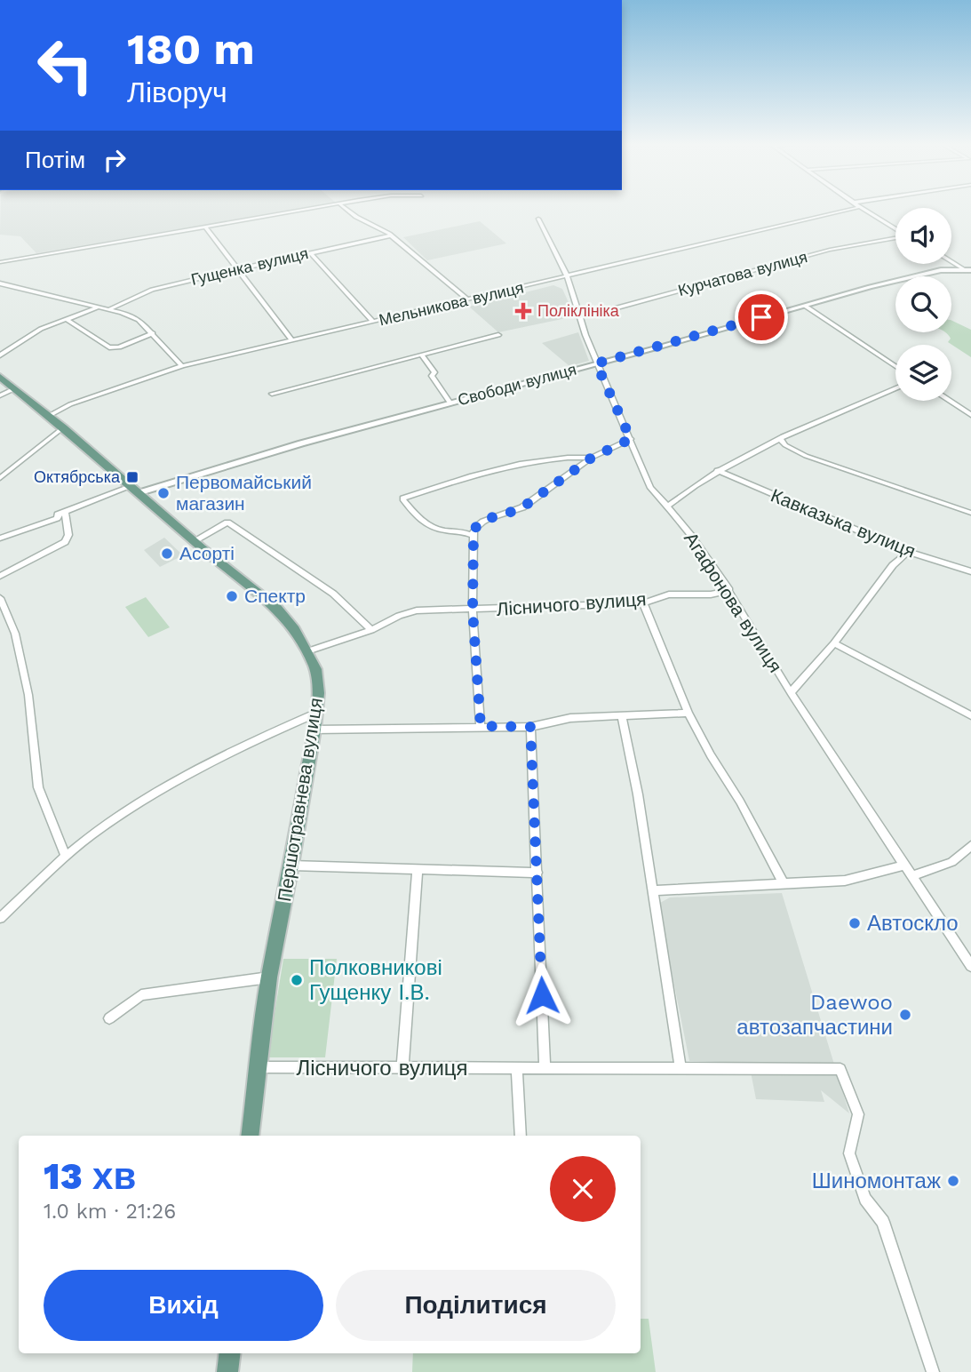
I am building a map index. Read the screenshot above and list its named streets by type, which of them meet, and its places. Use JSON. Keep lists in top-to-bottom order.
{
  "streets": {
    "main road": ["Першотравнева вулиця"],
    "street": [
      "Гущенка вулиця",
      "Курчатова вулиця",
      "Мельникова вулиця",
      "Свободи вулиця",
      "Кавказька вулиця",
      "Агафонова вулиця",
      "Лісничого вулиця"
    ]
  },
  "crossings": [
    ["Курчатова вулиця", "Агафонова вулиця"],
    ["Мельникова вулиця", "Агафонова вулиця"],
    ["Мельникова вулиця", "Першотравнева вулиця"],
    ["Свободи вулиця", "Агафонова вулиця"],
    ["Свободи вулиця", "Першотравнева вулиця"],
    ["Агафонова вулиця", "Лісничого вулиця"],
    ["Лісничого вулиця", "Першотравнева вулиця"]
  ],
  "places": {
    "health": ["Поліклініка"],
    "transit": ["Октябрська"],
    "other": [
      "Первомайський магазин",
      "Асорті",
      "Спектр",
      "Автоскло",
      "Полковникові Гущенку І.В.",
      "Daewoo автозапчастини",
      "Шиномонтаж"
    ]
  },
  "page": {
    "turn": ["180 m", "Ліворуч"],
    "then": "Потім",
    "heading": ["13 хв", "1.0 km · 21:26"],
    "buttons": ["Вихід", "Поділитися"]
  }
}
